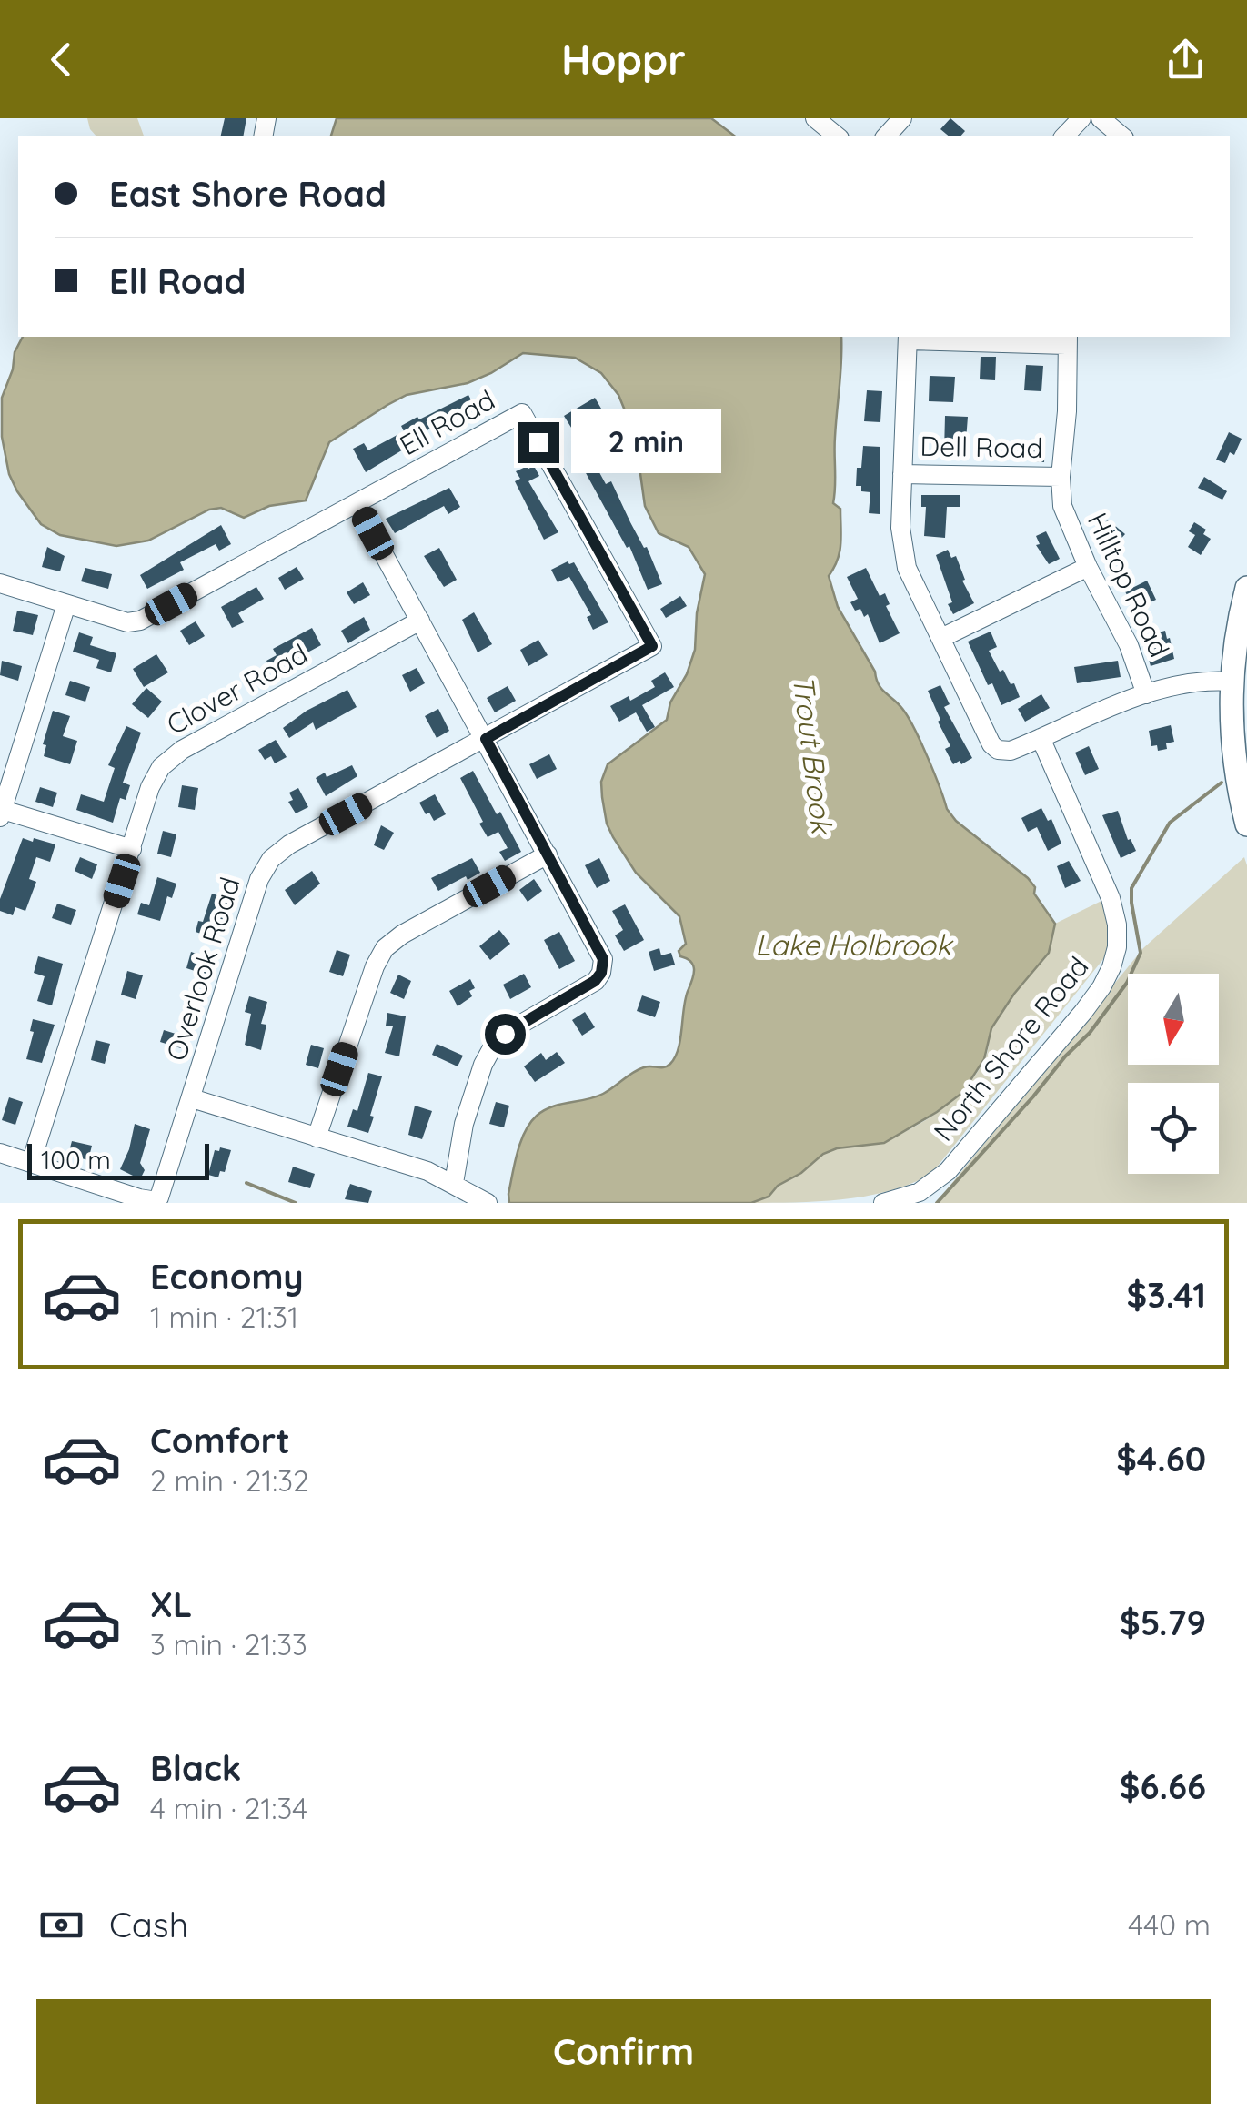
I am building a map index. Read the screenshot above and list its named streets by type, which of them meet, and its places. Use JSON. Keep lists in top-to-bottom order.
{
  "streets": {
    "street": [
      "Ell Road",
      "Dell Road",
      "Hilltop Road",
      "Clover Road",
      "Overlook Road",
      "North Shore Road"
    ]
  },
  "crossings": [
    ["Ell Road", "Overlook Road"],
    ["Dell Road", "Hilltop Road"],
    ["Clover Road", "Overlook Road"]
  ],
  "water": ["Trout Brook", "Lake Holbrook"],
  "scale_bar": "100 m",
  "north": "bottom",
  "page": {
    "header": "Hoppr",
    "banner": ["East Shore Road", "Ell Road"],
    "bubble": "2 min",
    "scale": "100 m",
    "list": [
      {
        "name": "Economy",
        "note": "1 min · 21:31",
        "value": "$3.41"
      },
      {
        "name": "Comfort",
        "note": "2 min · 21:32",
        "value": "$4.60"
      },
      {
        "name": "XL",
        "note": "3 min · 21:33",
        "value": "$5.79"
      },
      {
        "name": "Black",
        "note": "4 min · 21:34",
        "value": "$6.66"
      }
    ],
    "pay": ["Cash", "440 m"],
    "buttons": "Confirm"
  }
}
